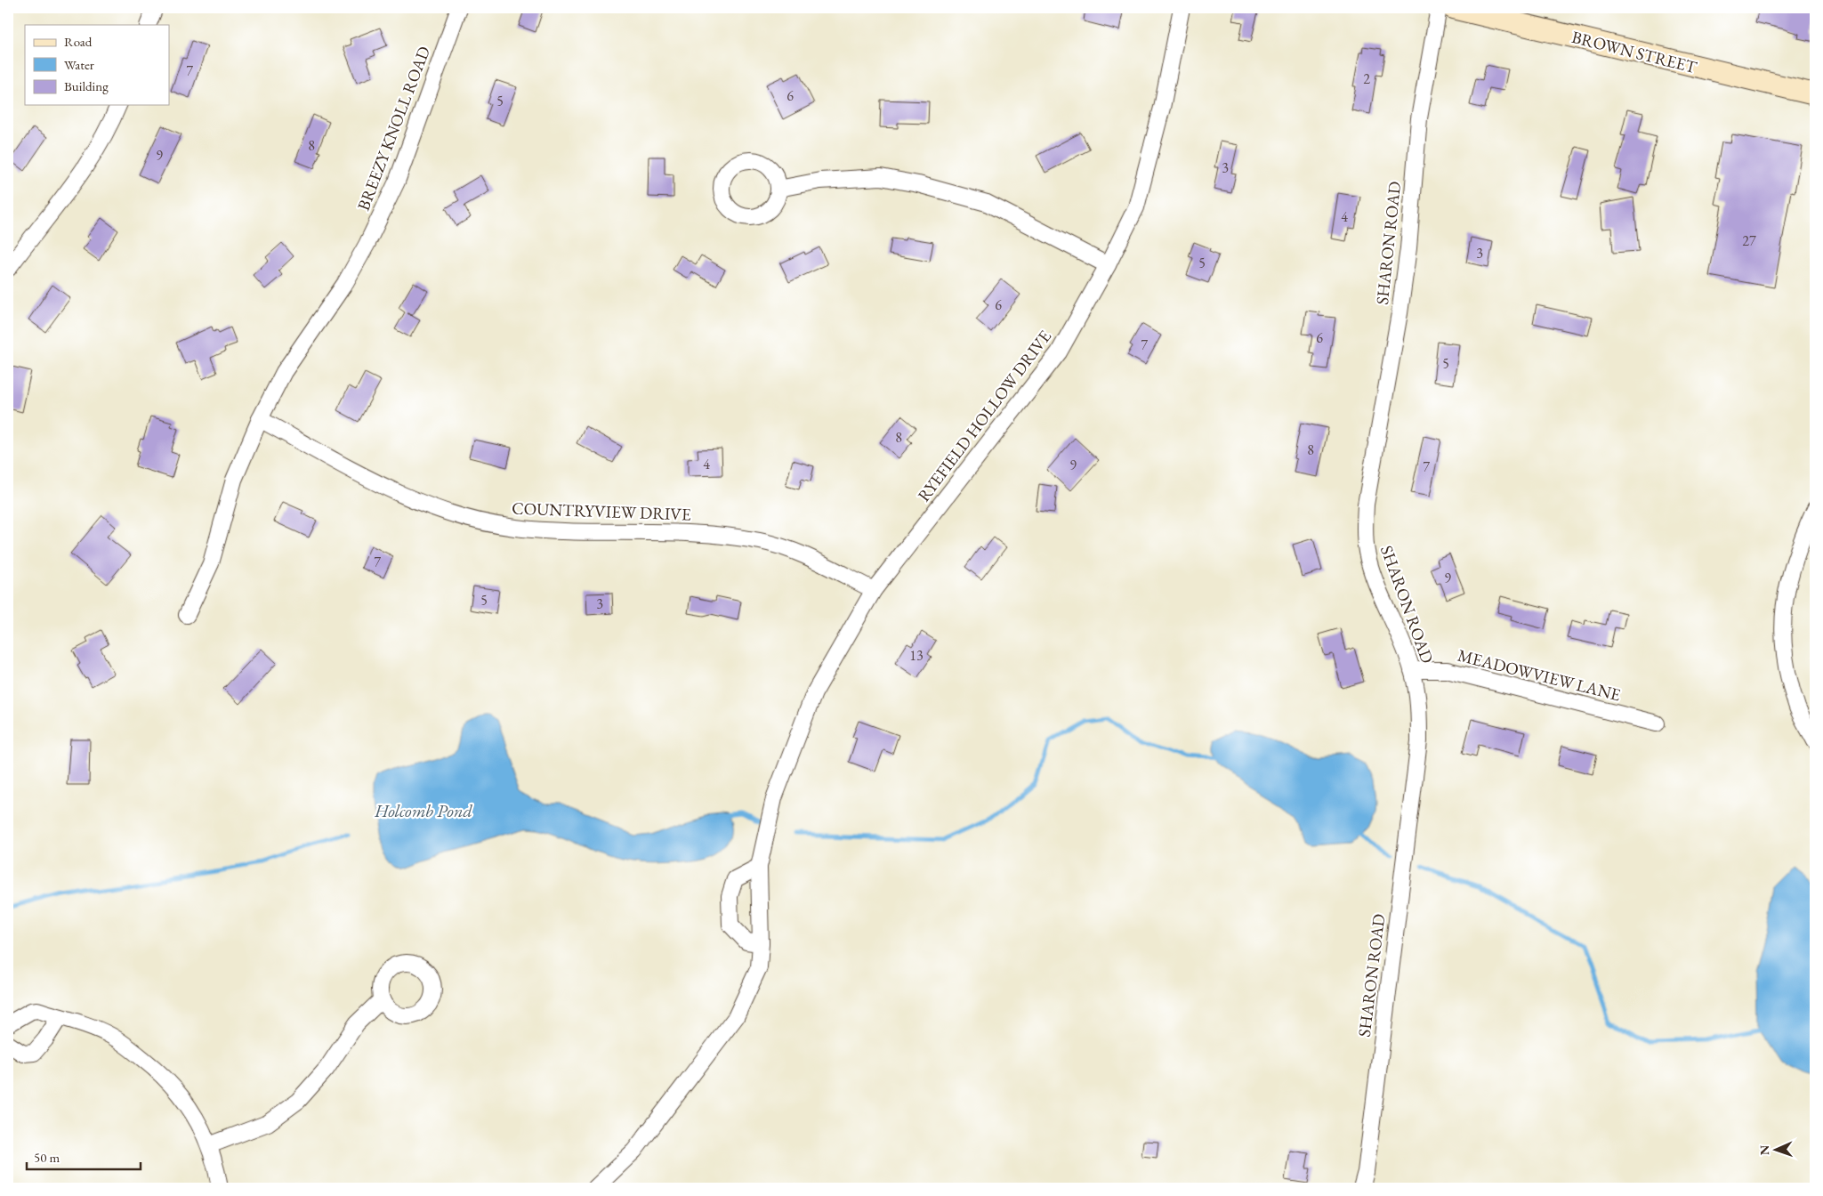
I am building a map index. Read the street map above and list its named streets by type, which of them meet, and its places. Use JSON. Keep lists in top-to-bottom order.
{
  "streets": {
    "street": [
      "BROWN STREET",
      "BREEZY KNOLL ROAD",
      "SHARON ROAD",
      "RYEFIELD HOLLOW DRIVE",
      "COUNTRYVIEW DRIVE",
      "MEADOWVIEW LANE"
    ]
  },
  "crossings": [
    ["BREEZY KNOLL ROAD", "COUNTRYVIEW DRIVE"],
    ["SHARON ROAD", "MEADOWVIEW LANE"],
    ["RYEFIELD HOLLOW DRIVE", "COUNTRYVIEW DRIVE"]
  ],
  "water": ["Holcomb Pond"],
  "house_numbers": [
    "7",
    "2",
    "6",
    "5",
    "8",
    "9",
    "3",
    "4",
    "27",
    "3",
    "5",
    "6",
    "6",
    "7",
    "5",
    "8",
    "8",
    "4",
    "9",
    "7",
    "7",
    "9",
    "5",
    "3",
    "13"
  ],
  "legend": ["Road", "Water", "Building"],
  "scale_bar": "50 m",
  "north": "left"
}
